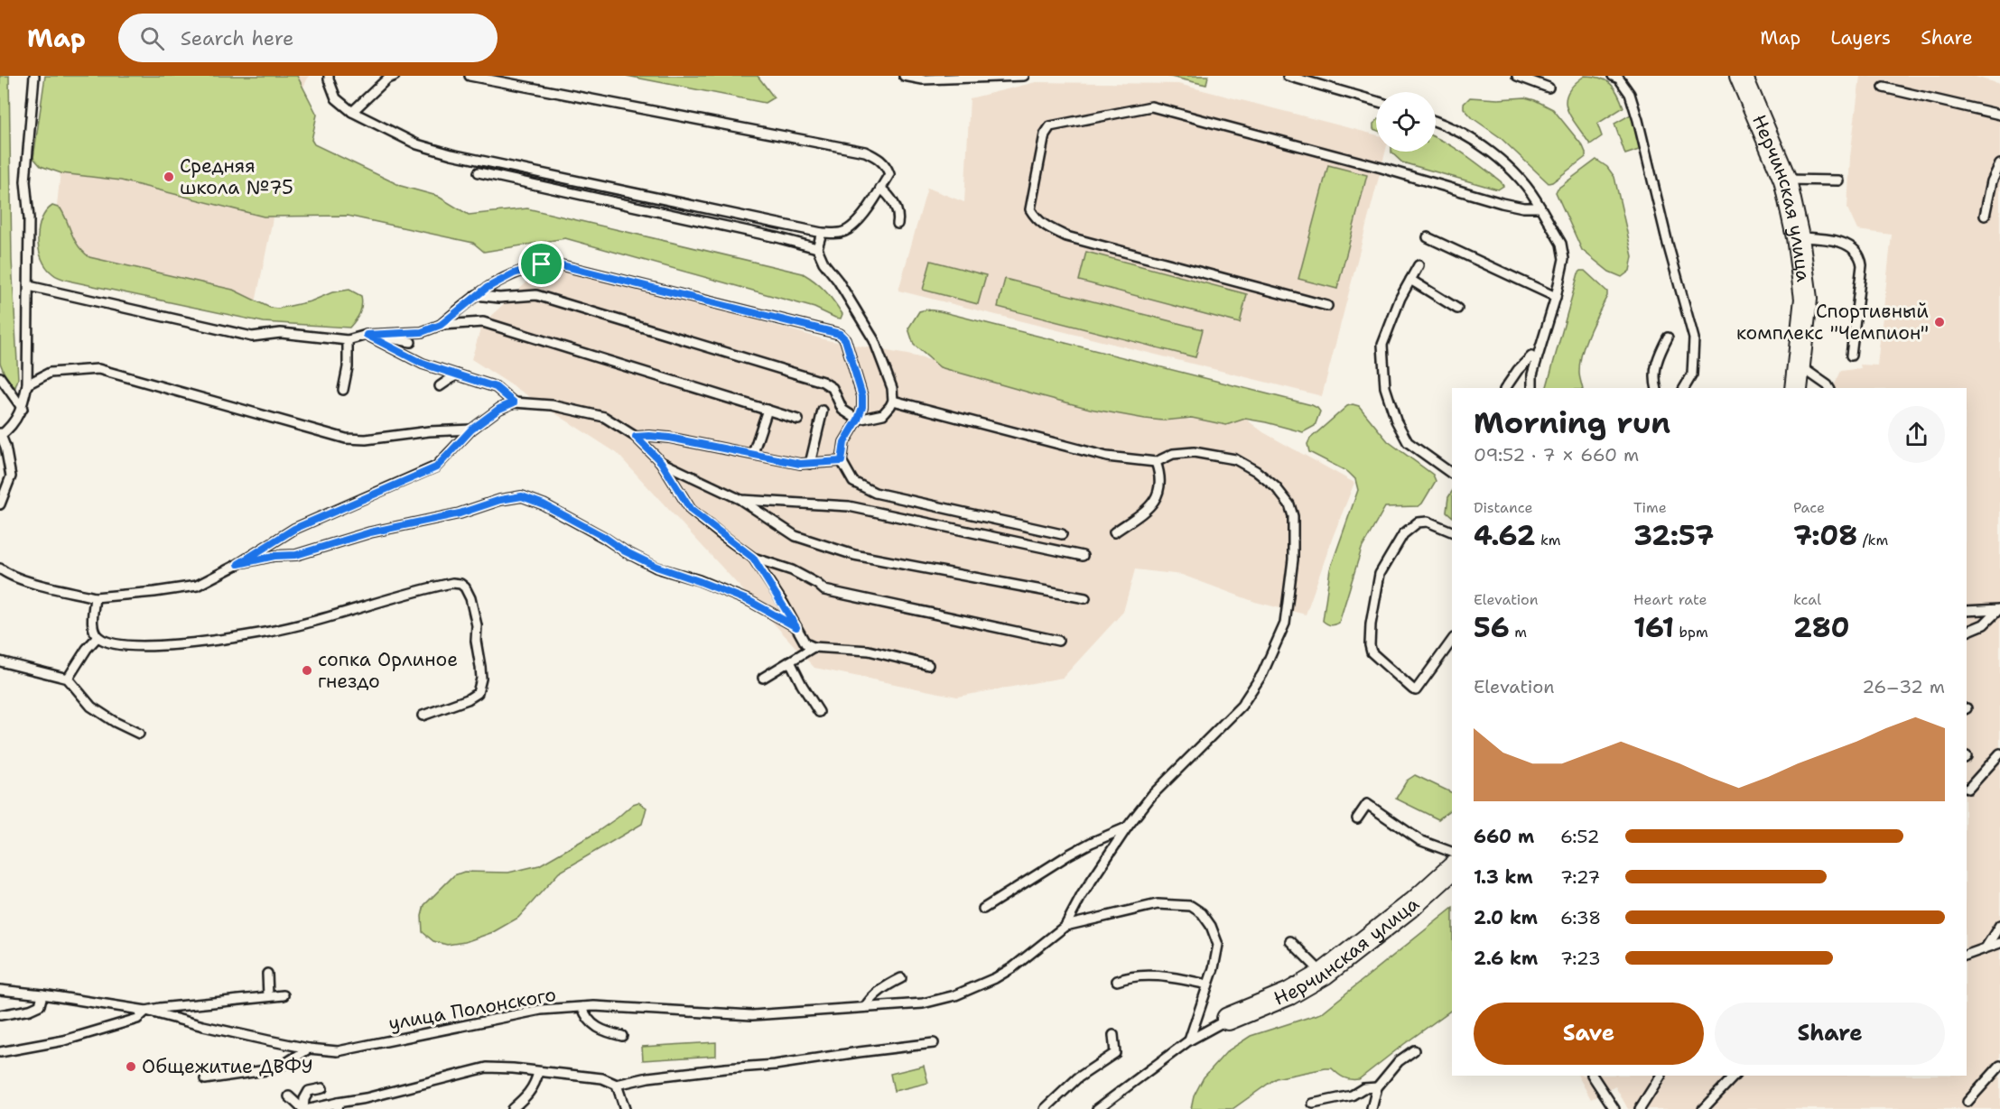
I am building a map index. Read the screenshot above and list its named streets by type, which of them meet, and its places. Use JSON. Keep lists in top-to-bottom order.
{
  "streets": {
    "street": ["Нерчинская улица"],
    "lane": ["улица Полонского"]
  },
  "places": [
    "Средняя школа №75",
    "Спортивный комплекс \"Чемпион\"",
    "сопка Орлиное гнездо",
    "Общежитие ДВФУ"
  ],
  "page": {
    "header": "Map",
    "search": "Search here",
    "nav": ["Map", "Layers", "Share"],
    "heading": ["Morning run", "09:52 · 7 × 660 m"],
    "stats": [
      ["Distance", "4.62 km"],
      ["Time", "32:57"],
      ["Pace", "7:08 /km"],
      ["Elevation", "56 m"],
      ["Heart rate", "161 bpm"],
      ["kcal", "280"]
    ],
    "chart": ["Elevation", "26–32 m"],
    "list": [
      {
        "name": "660 m",
        "note": "6:52"
      },
      {
        "name": "1.3 km",
        "note": "7:27"
      },
      {
        "name": "2.0 km",
        "note": "6:38"
      },
      {
        "name": "2.6 km",
        "note": "7:23"
      }
    ],
    "buttons": ["Save", "Share"]
  }
}
